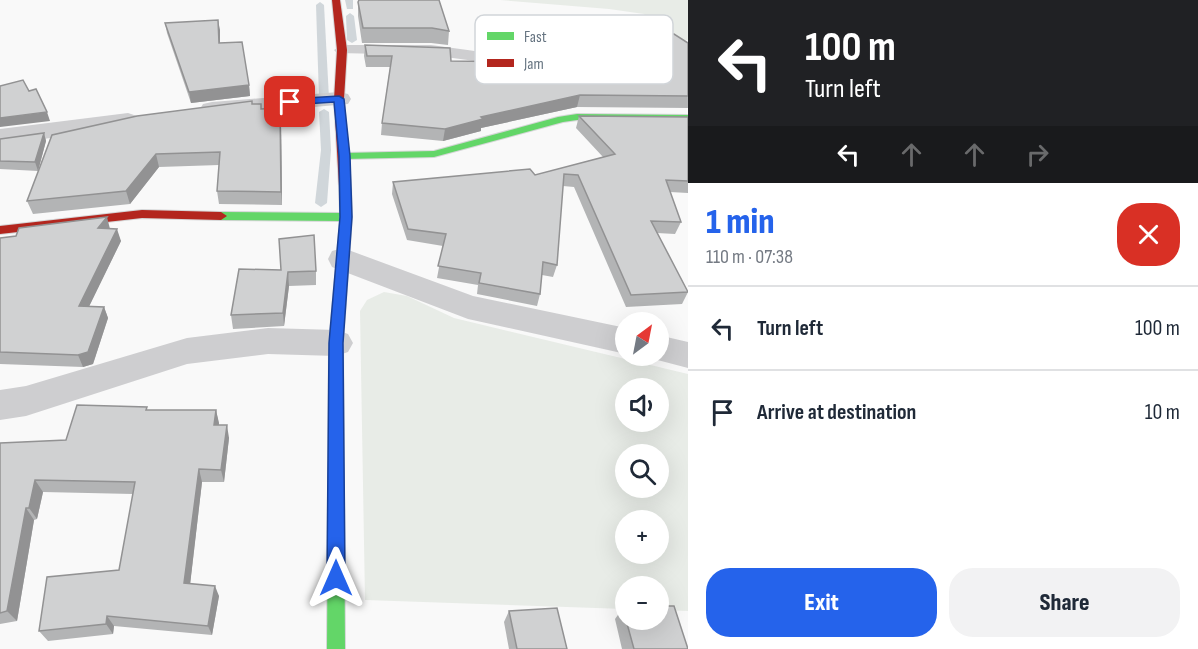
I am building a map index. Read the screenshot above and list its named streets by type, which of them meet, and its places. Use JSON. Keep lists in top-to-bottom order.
{
  "legend": ["Fast", "Jam"],
  "north": "top right",
  "page": {
    "turn": ["100 m", "Turn left"],
    "heading": ["1 min", "110 m · 07:38"],
    "list": [
      {
        "name": "Turn left",
        "value": "100 m"
      },
      {
        "name": "Arrive at destination",
        "value": "10 m"
      }
    ],
    "map_buttons": ["+", "−"],
    "buttons": ["Exit", "Share"]
  }
}
